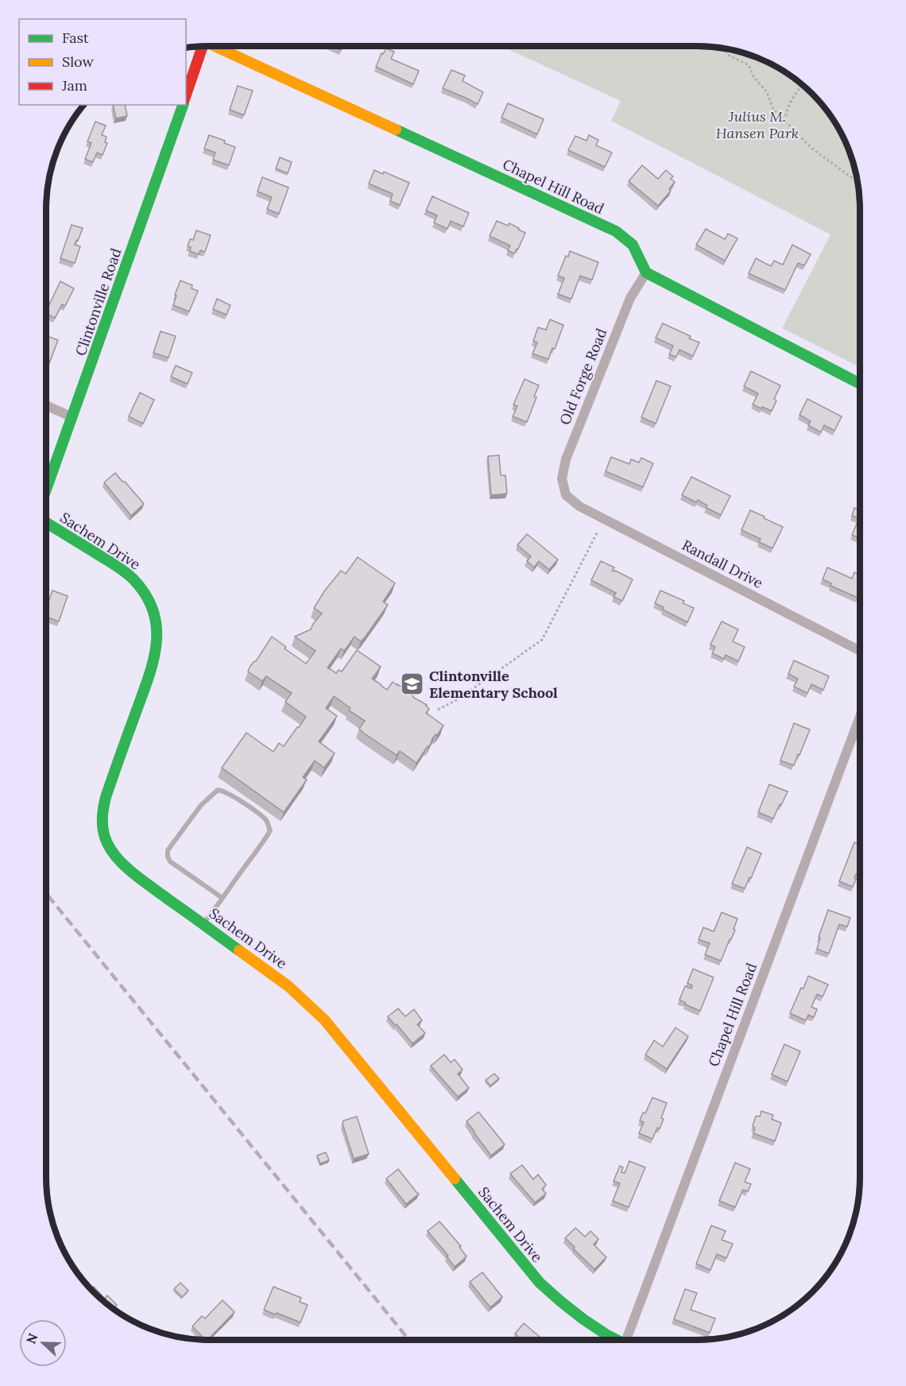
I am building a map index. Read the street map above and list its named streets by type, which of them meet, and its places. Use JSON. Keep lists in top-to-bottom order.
{
  "streets": {
    "street": [
      "Chapel Hill Road",
      "Clintonville Road",
      "Old Forge Road",
      "Sachem Drive",
      "Randall Drive"
    ]
  },
  "crossings": [
    ["Chapel Hill Road", "Old Forge Road"],
    ["Old Forge Road", "Randall Drive"]
  ],
  "parks": ["Julius M. Hansen Park"],
  "places": {
    "school or university": ["Clintonville Elementary School"]
  },
  "legend": ["Fast", "Slow", "Jam"],
  "north": "left"
}
